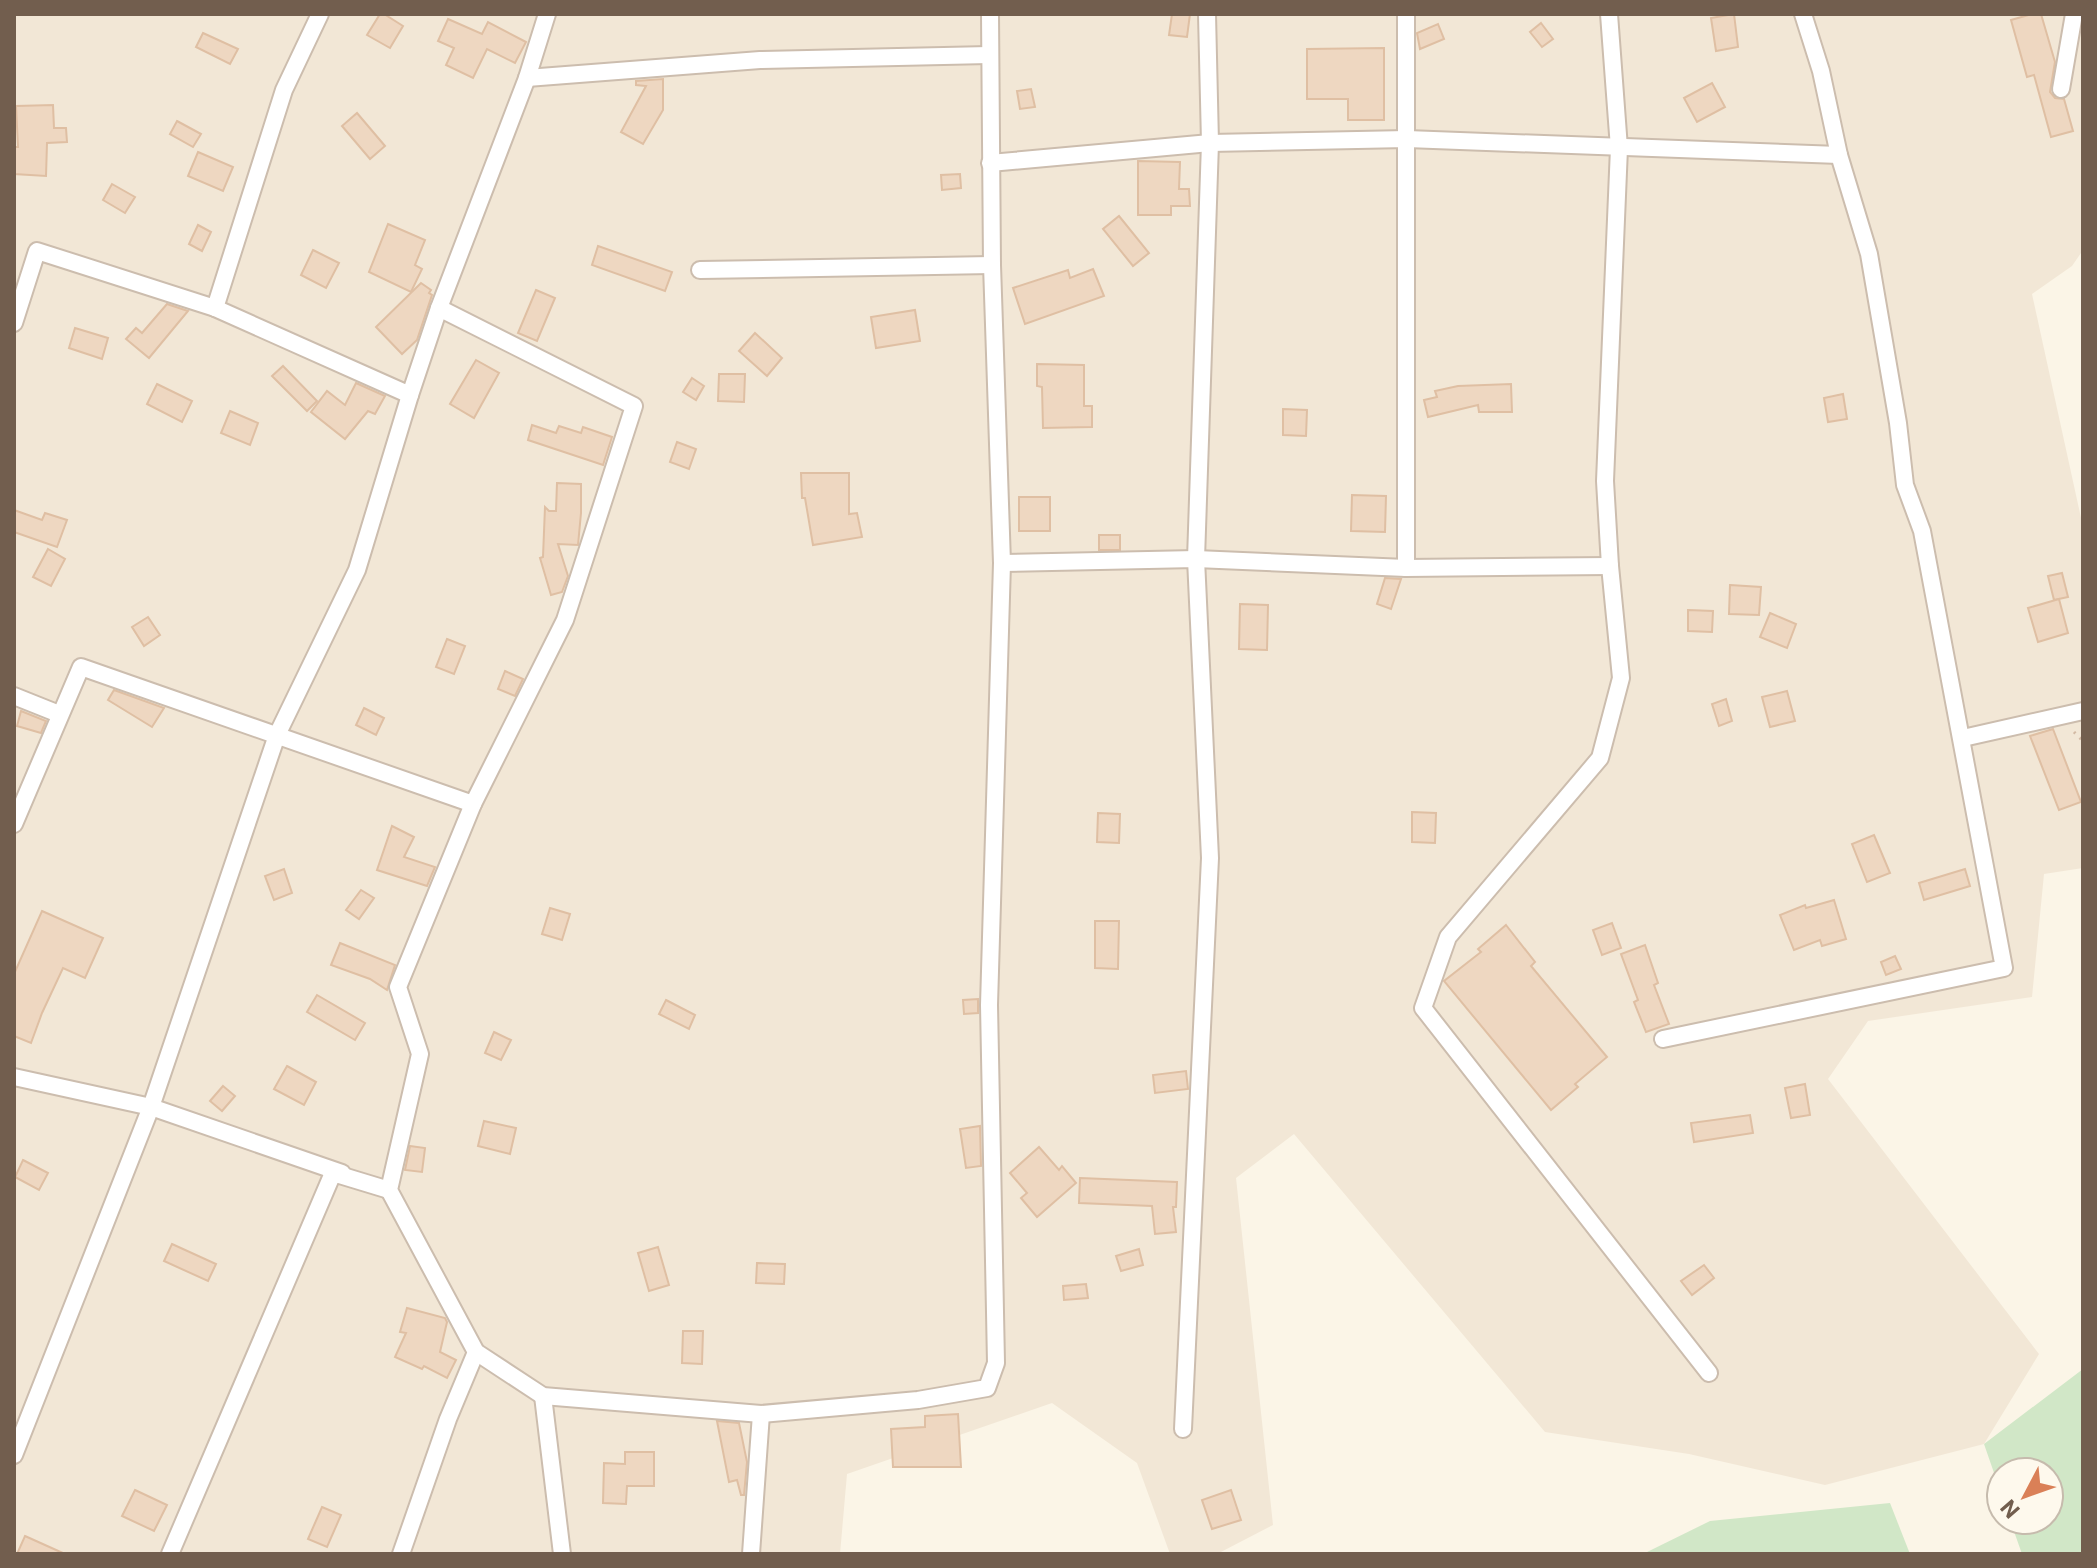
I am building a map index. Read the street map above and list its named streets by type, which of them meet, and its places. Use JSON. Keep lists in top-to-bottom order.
{
  "north": "bottom left"
}
